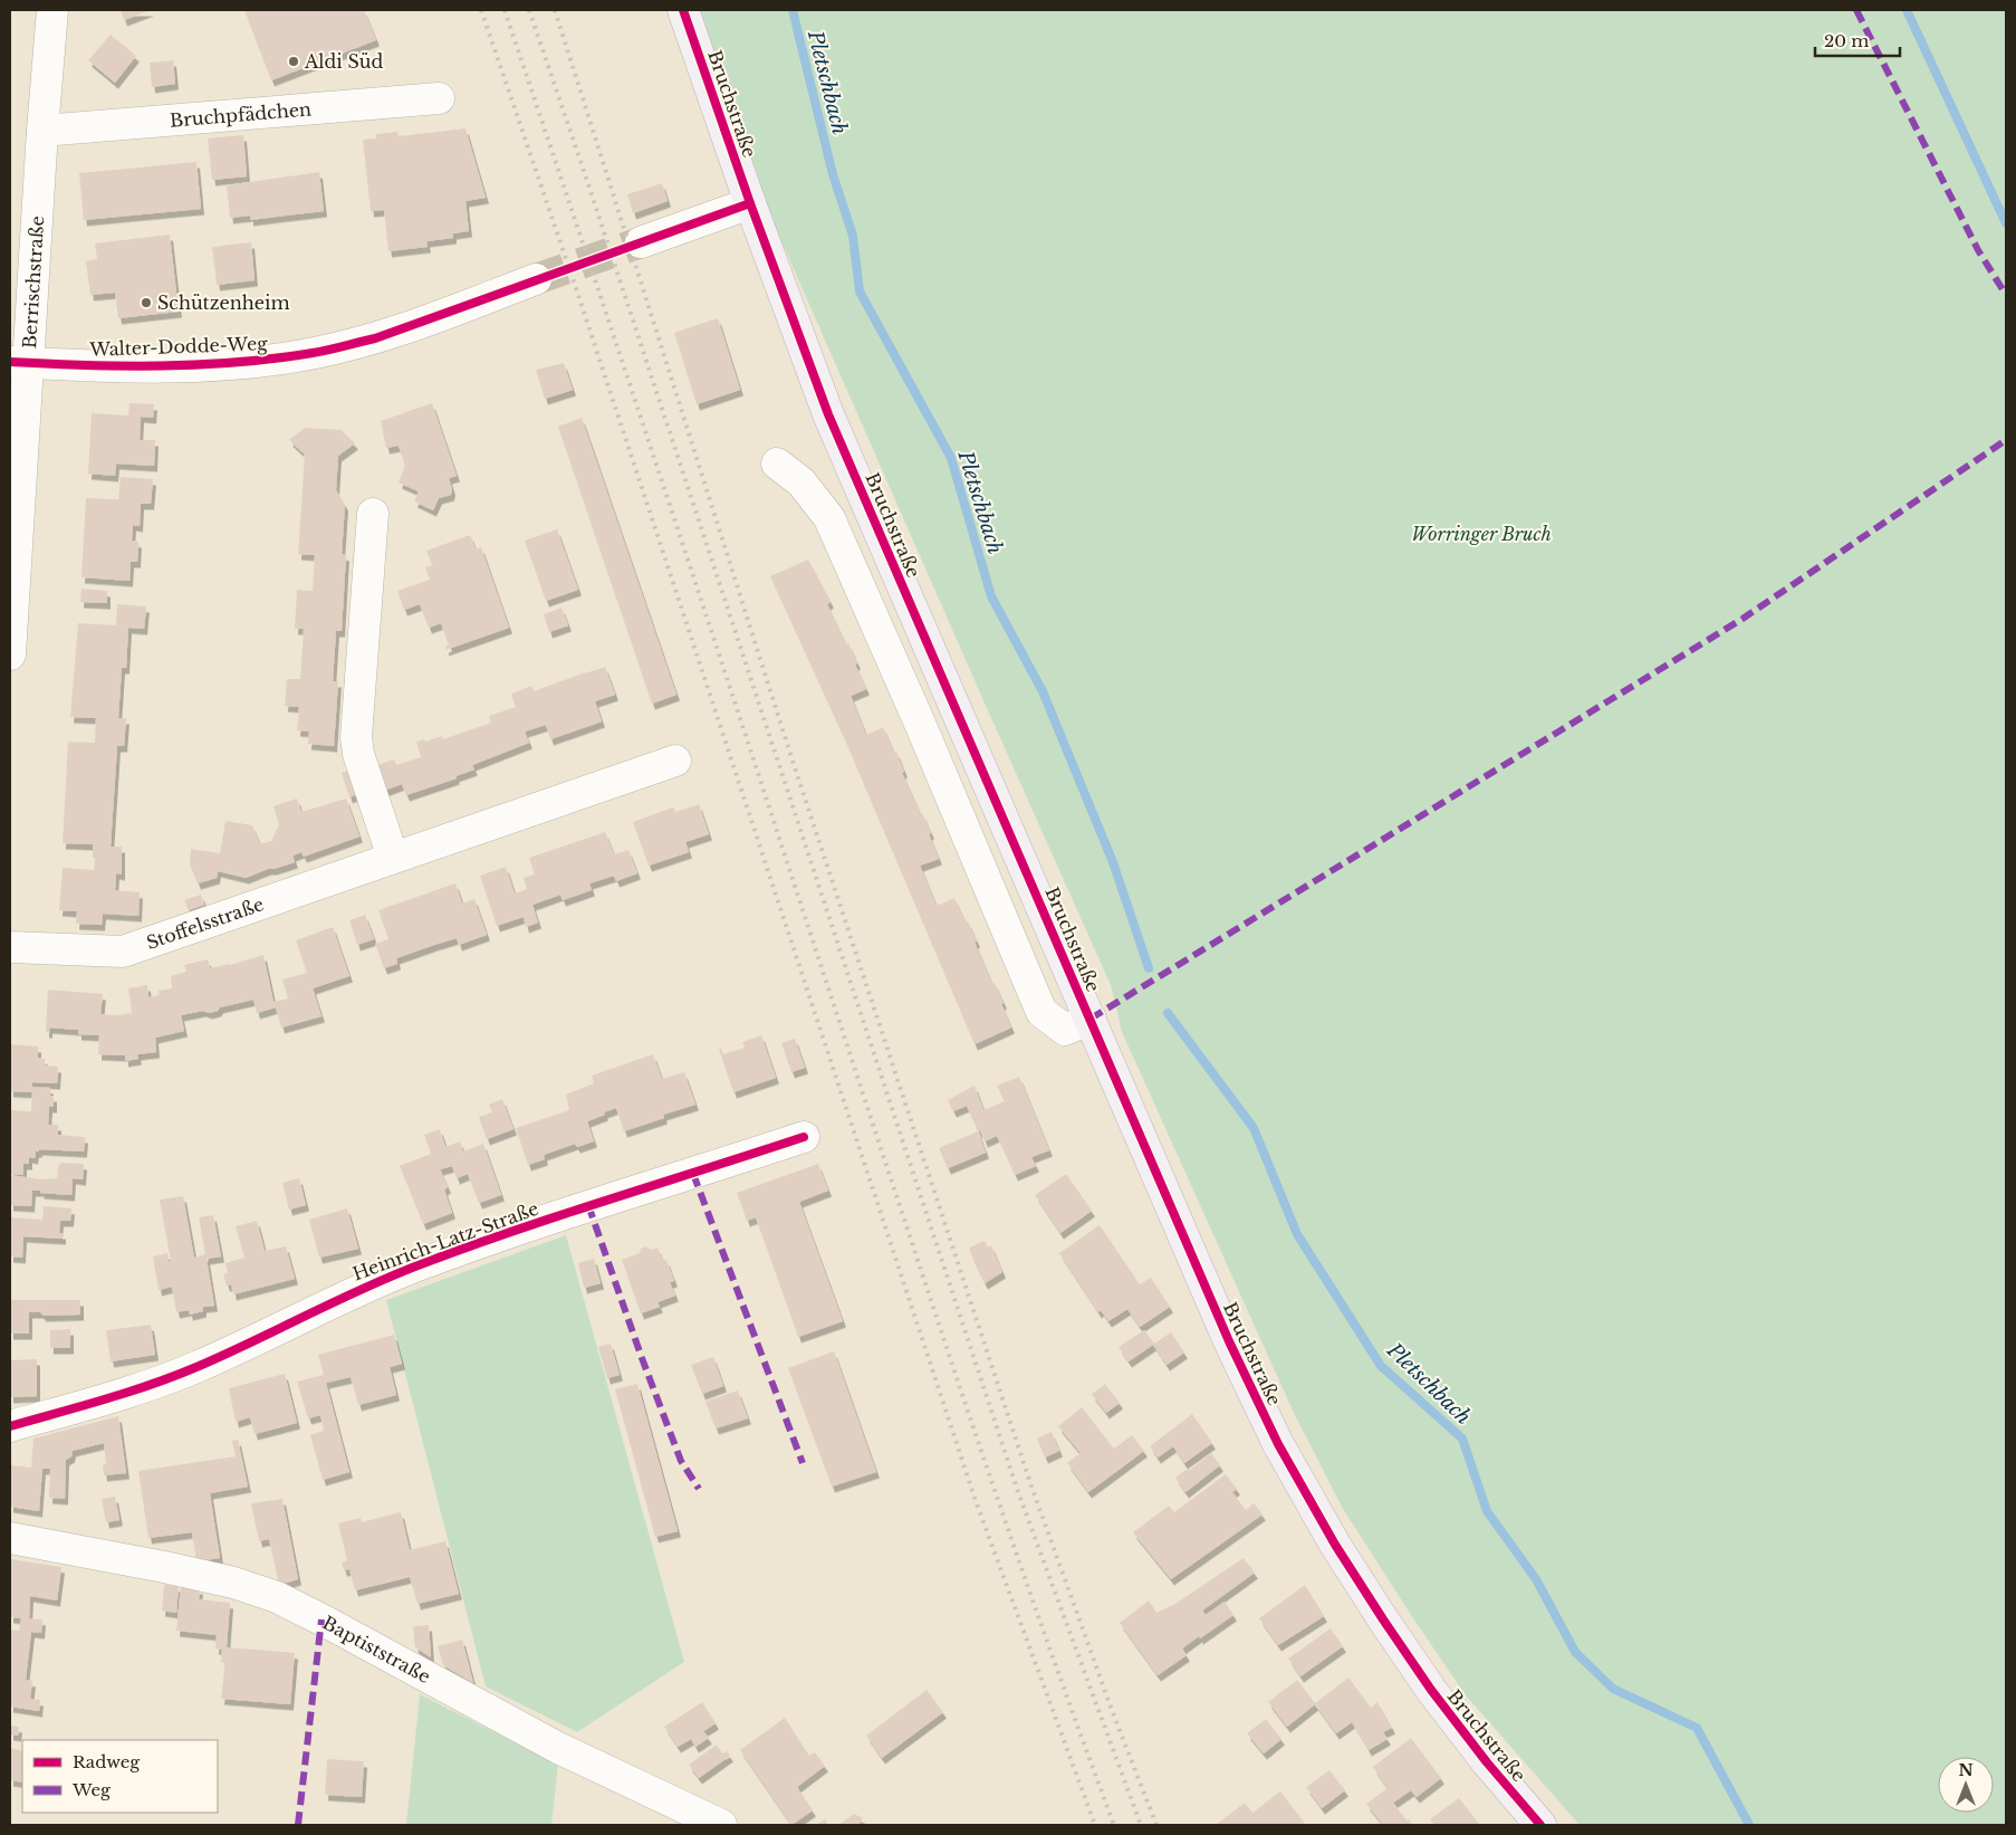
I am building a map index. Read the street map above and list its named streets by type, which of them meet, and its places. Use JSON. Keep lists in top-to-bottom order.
{
  "streets": {
    "main road": ["Bruchstraße"],
    "street": [
      "Bruchpfädchen",
      "Berrischstraße",
      "Walter-Dodde-Weg",
      "Stoffelsstraße",
      "Heinrich-Latz-Straße",
      "Baptiststraße"
    ]
  },
  "crossings": [
    ["Bruchpfädchen", "Berrischstraße"],
    ["Berrischstraße", "Walter-Dodde-Weg"]
  ],
  "water": ["Pletschbach"],
  "parks": ["Worringer Bruch"],
  "places": ["Aldi Süd", "Schützenheim"],
  "legend": ["Radweg", "Weg"],
  "scale_bar": "20 m",
  "north": "top"
}
